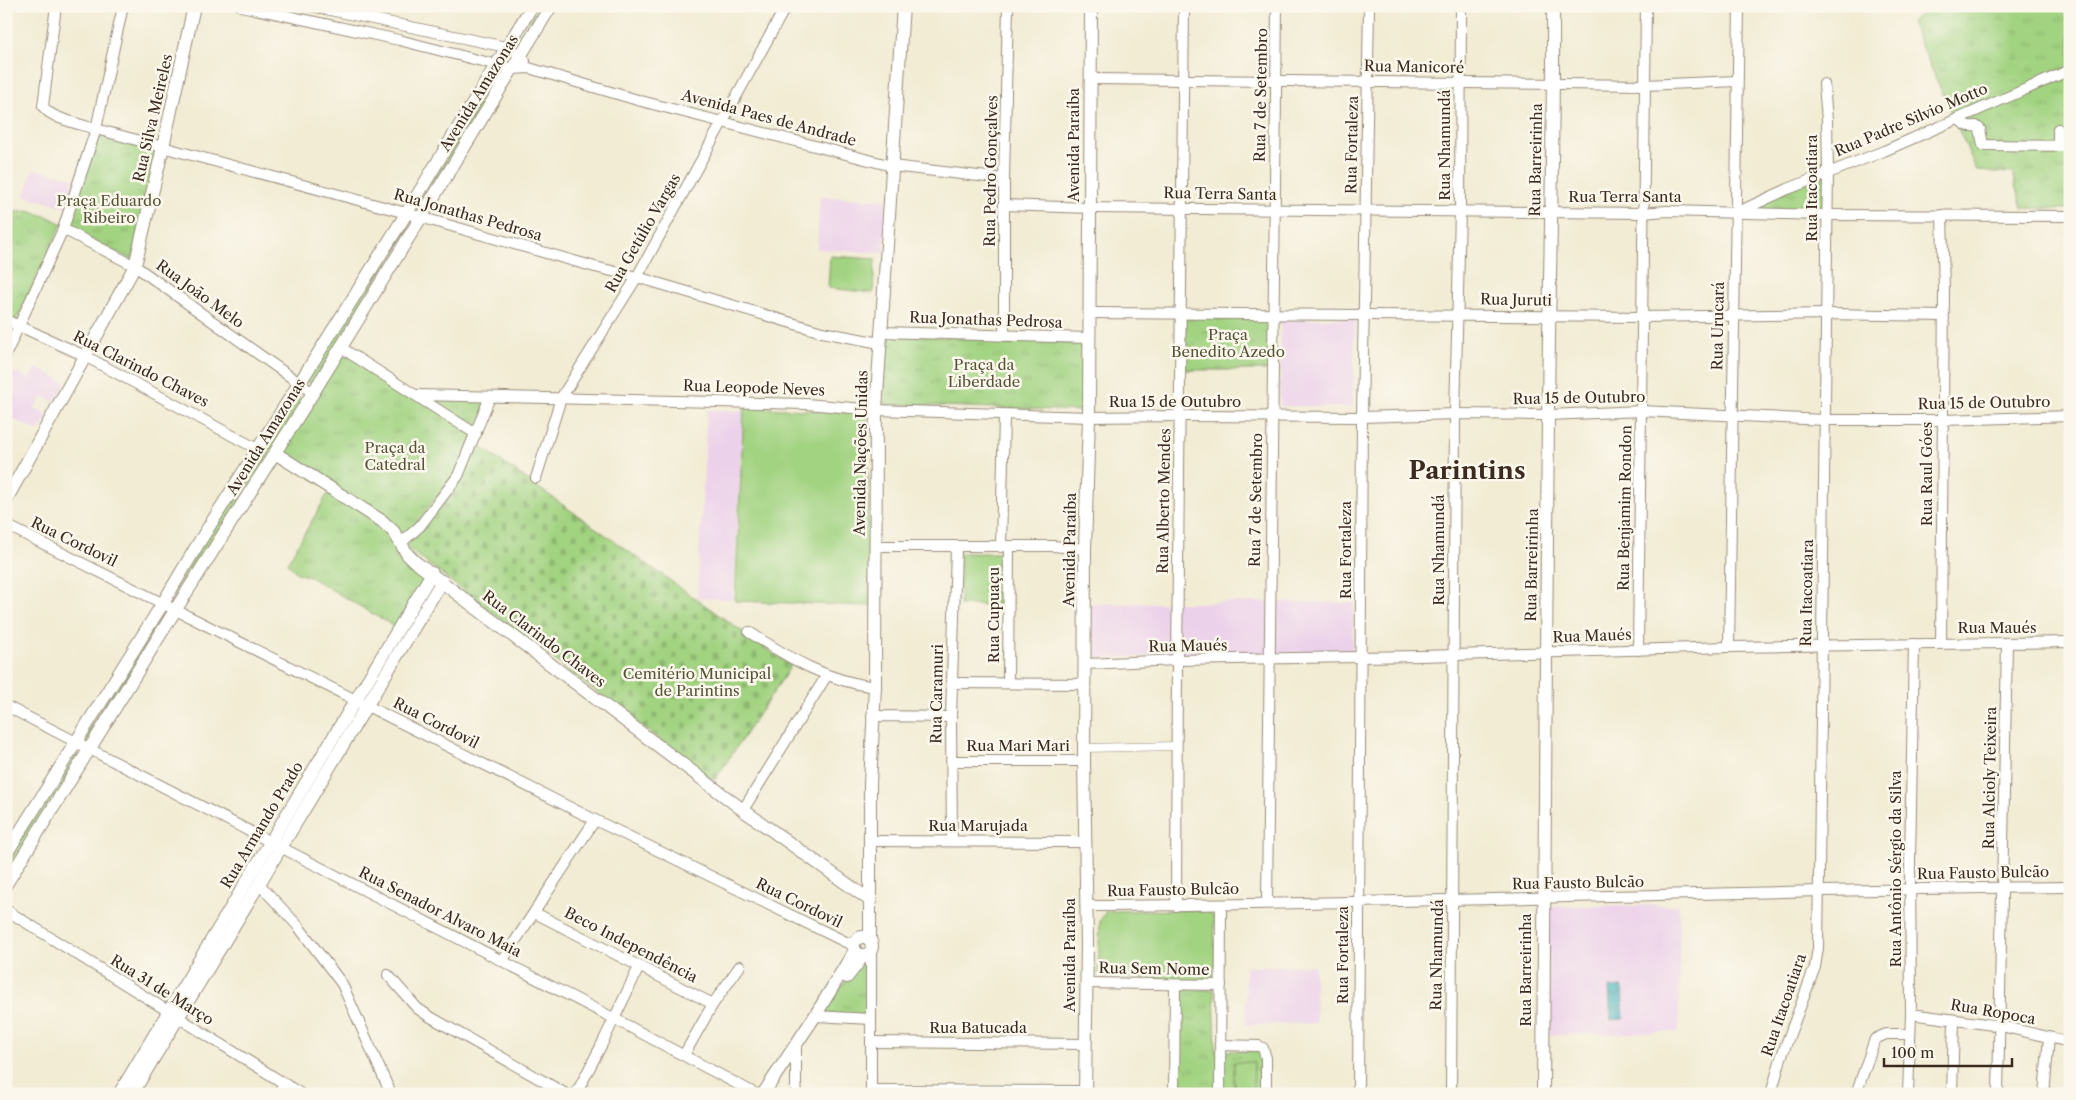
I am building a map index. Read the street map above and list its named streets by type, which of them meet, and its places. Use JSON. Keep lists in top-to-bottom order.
{
  "streets": {
    "street": [
      "Rua Manicoré",
      "Avenida Amazonas",
      "Rua 7 de Setembro",
      "Rua Silva Meireles",
      "Avenida Paes de Andrade",
      "Rua Padre Silvio Motto",
      "Avenida Paraíba",
      "Rua Fortaleza",
      "Rua Nhamundá",
      "Rua Barreirinha",
      "Rua Pedro Gonçalves",
      "Rua Itacoatiara",
      "Rua Terra Santa",
      "Rua Jonathas Pedrosa",
      "Rua Getúlio Vargas",
      "Rua João Melo",
      "Rua Juruti",
      "Rua Urucará",
      "Rua Clarindo Chaves",
      "Rua Leopode Neves",
      "Rua 15 de Outubro",
      "Avenida Nações Unidas",
      "Rua Raul Góes",
      "Rua Alberto Mendes",
      "Rua Benjamim Rondon",
      "Rua Cordovil",
      "Rua Cupuaçu",
      "Rua Maués",
      "Rua Caramuri",
      "Rua Mari Mari",
      "Rua Alcioly Teixeira",
      "Rua Armando Prado",
      "Rua Marujada",
      "Rua Antônio Sérgio da Silva",
      "Rua Fausto Bulcão",
      "Rua Senador Alvaro Maia",
      "Beco Independência",
      "Rua Sem Nome",
      "Rua 31 de Março",
      "Rua Ropoca",
      "Rua Batucada"
    ]
  },
  "crossings": [
    ["Rua Manicoré", "Rua 7 de Setembro"],
    ["Rua Manicoré", "Avenida Paraíba"],
    ["Rua Manicoré", "Rua Fortaleza"],
    ["Rua Manicoré", "Rua Nhamundá"],
    ["Rua Manicoré", "Rua Barreirinha"],
    ["Rua Manicoré", "Rua Urucará"],
    ["Rua Manicoré", "Rua Alberto Mendes"],
    ["Rua Manicoré", "Rua Benjamim Rondon"],
    ["Avenida Amazonas", "Avenida Paes de Andrade"],
    ["Avenida Amazonas", "Rua Jonathas Pedrosa"],
    ["Avenida Amazonas", "Rua João Melo"],
    ["Avenida Amazonas", "Rua Clarindo Chaves"],
    ["Avenida Amazonas", "Rua Cordovil"],
    ["Avenida Amazonas", "Rua Senador Alvaro Maia"],
    ["Rua 7 de Setembro", "Rua Terra Santa"],
    ["Rua 7 de Setembro", "Rua Juruti"],
    ["Rua 7 de Setembro", "Rua 15 de Outubro"],
    ["Rua 7 de Setembro", "Rua Maués"],
    ["Rua 7 de Setembro", "Rua Fausto Bulcão"],
    ["Rua Silva Meireles", "Rua Jonathas Pedrosa"],
    ["Rua Silva Meireles", "Rua João Melo"],
    ["Rua Silva Meireles", "Rua Clarindo Chaves"],
    ["Avenida Paes de Andrade", "Rua Pedro Gonçalves"],
    ["Avenida Paes de Andrade", "Rua Getúlio Vargas"],
    ["Avenida Paes de Andrade", "Avenida Nações Unidas"],
    ["Rua Padre Silvio Motto", "Rua Itacoatiara"],
    ["Rua Padre Silvio Motto", "Rua Terra Santa"],
    ["Rua Padre Silvio Motto", "Rua Urucará"],
    ["Avenida Paraíba", "Rua Terra Santa"],
    ["Avenida Paraíba", "Rua Jonathas Pedrosa"],
    ["Avenida Paraíba", "Rua Juruti"],
    ["Avenida Paraíba", "Rua Leopode Neves"],
    ["Avenida Paraíba", "Rua 15 de Outubro"],
    ["Avenida Paraíba", "Rua Maués"],
    ["Avenida Paraíba", "Rua Mari Mari"],
    ["Avenida Paraíba", "Rua Marujada"],
    ["Avenida Paraíba", "Rua Fausto Bulcão"],
    ["Avenida Paraíba", "Rua Sem Nome"],
    ["Avenida Paraíba", "Rua Batucada"],
    ["Rua Fortaleza", "Rua Terra Santa"],
    ["Rua Fortaleza", "Rua Juruti"],
    ["Rua Fortaleza", "Rua 15 de Outubro"],
    ["Rua Fortaleza", "Rua Maués"],
    ["Rua Fortaleza", "Rua Fausto Bulcão"],
    ["Rua Nhamundá", "Rua Terra Santa"],
    ["Rua Nhamundá", "Rua Juruti"],
    ["Rua Nhamundá", "Rua 15 de Outubro"],
    ["Rua Nhamundá", "Rua Maués"],
    ["Rua Nhamundá", "Rua Fausto Bulcão"],
    ["Rua Barreirinha", "Rua Terra Santa"],
    ["Rua Barreirinha", "Rua Juruti"],
    ["Rua Barreirinha", "Rua 15 de Outubro"],
    ["Rua Barreirinha", "Rua Maués"],
    ["Rua Barreirinha", "Rua Fausto Bulcão"],
    ["Rua Pedro Gonçalves", "Rua Terra Santa"],
    ["Rua Pedro Gonçalves", "Rua Jonathas Pedrosa"],
    ["Rua Itacoatiara", "Rua Terra Santa"],
    ["Rua Itacoatiara", "Rua Juruti"],
    ["Rua Itacoatiara", "Rua 15 de Outubro"],
    ["Rua Itacoatiara", "Rua Maués"],
    ["Rua Itacoatiara", "Rua Fausto Bulcão"],
    ["Rua Terra Santa", "Rua Urucará"],
    ["Rua Terra Santa", "Rua Raul Góes"],
    ["Rua Terra Santa", "Rua Alberto Mendes"],
    ["Rua Terra Santa", "Rua Benjamim Rondon"],
    ["Rua Jonathas Pedrosa", "Rua Getúlio Vargas"],
    ["Rua Jonathas Pedrosa", "Avenida Nações Unidas"],
    ["Rua Getúlio Vargas", "Rua Leopode Neves"],
    ["Rua Juruti", "Rua Urucará"],
    ["Rua Juruti", "Rua Raul Góes"],
    ["Rua Juruti", "Rua Alberto Mendes"],
    ["Rua Juruti", "Rua Benjamim Rondon"],
    ["Rua Urucará", "Rua 15 de Outubro"],
    ["Rua Urucará", "Rua Maués"],
    ["Rua Clarindo Chaves", "Avenida Nações Unidas"],
    ["Rua Clarindo Chaves", "Rua Armando Prado"],
    ["Rua Leopode Neves", "Rua 15 de Outubro"],
    ["Rua Leopode Neves", "Avenida Nações Unidas"],
    ["Rua 15 de Outubro", "Rua Raul Góes"],
    ["Rua 15 de Outubro", "Rua Alberto Mendes"],
    ["Rua 15 de Outubro", "Rua Benjamim Rondon"],
    ["Avenida Nações Unidas", "Rua Cordovil"],
    ["Avenida Nações Unidas", "Rua Marujada"],
    ["Rua Raul Góes", "Rua Maués"],
    ["Rua Alberto Mendes", "Rua Maués"],
    ["Rua Alberto Mendes", "Rua Fausto Bulcão"],
    ["Rua Benjamim Rondon", "Rua Maués"],
    ["Rua Cordovil", "Rua Armando Prado"],
    ["Rua Maués", "Rua Alcioly Teixeira"],
    ["Rua Maués", "Rua Antônio Sérgio da Silva"],
    ["Rua Caramuri", "Rua Mari Mari"],
    ["Rua Caramuri", "Rua Marujada"],
    ["Rua Alcioly Teixeira", "Rua Fausto Bulcão"],
    ["Rua Alcioly Teixeira", "Rua Ropoca"],
    ["Rua Armando Prado", "Rua Senador Alvaro Maia"],
    ["Rua Armando Prado", "Rua 31 de Março"],
    ["Rua Antônio Sérgio da Silva", "Rua Fausto Bulcão"],
    ["Rua Antônio Sérgio da Silva", "Rua Ropoca"]
  ],
  "districts": ["Parintins"],
  "parks": [
    "Praça Eduardo Ribeiro",
    "Praça Benedito Azedo",
    "Praça da Liberdade",
    "Praça da Catedral",
    "Cemitério Municipal de Parintins"
  ],
  "scale_bar": "100 m"
}
